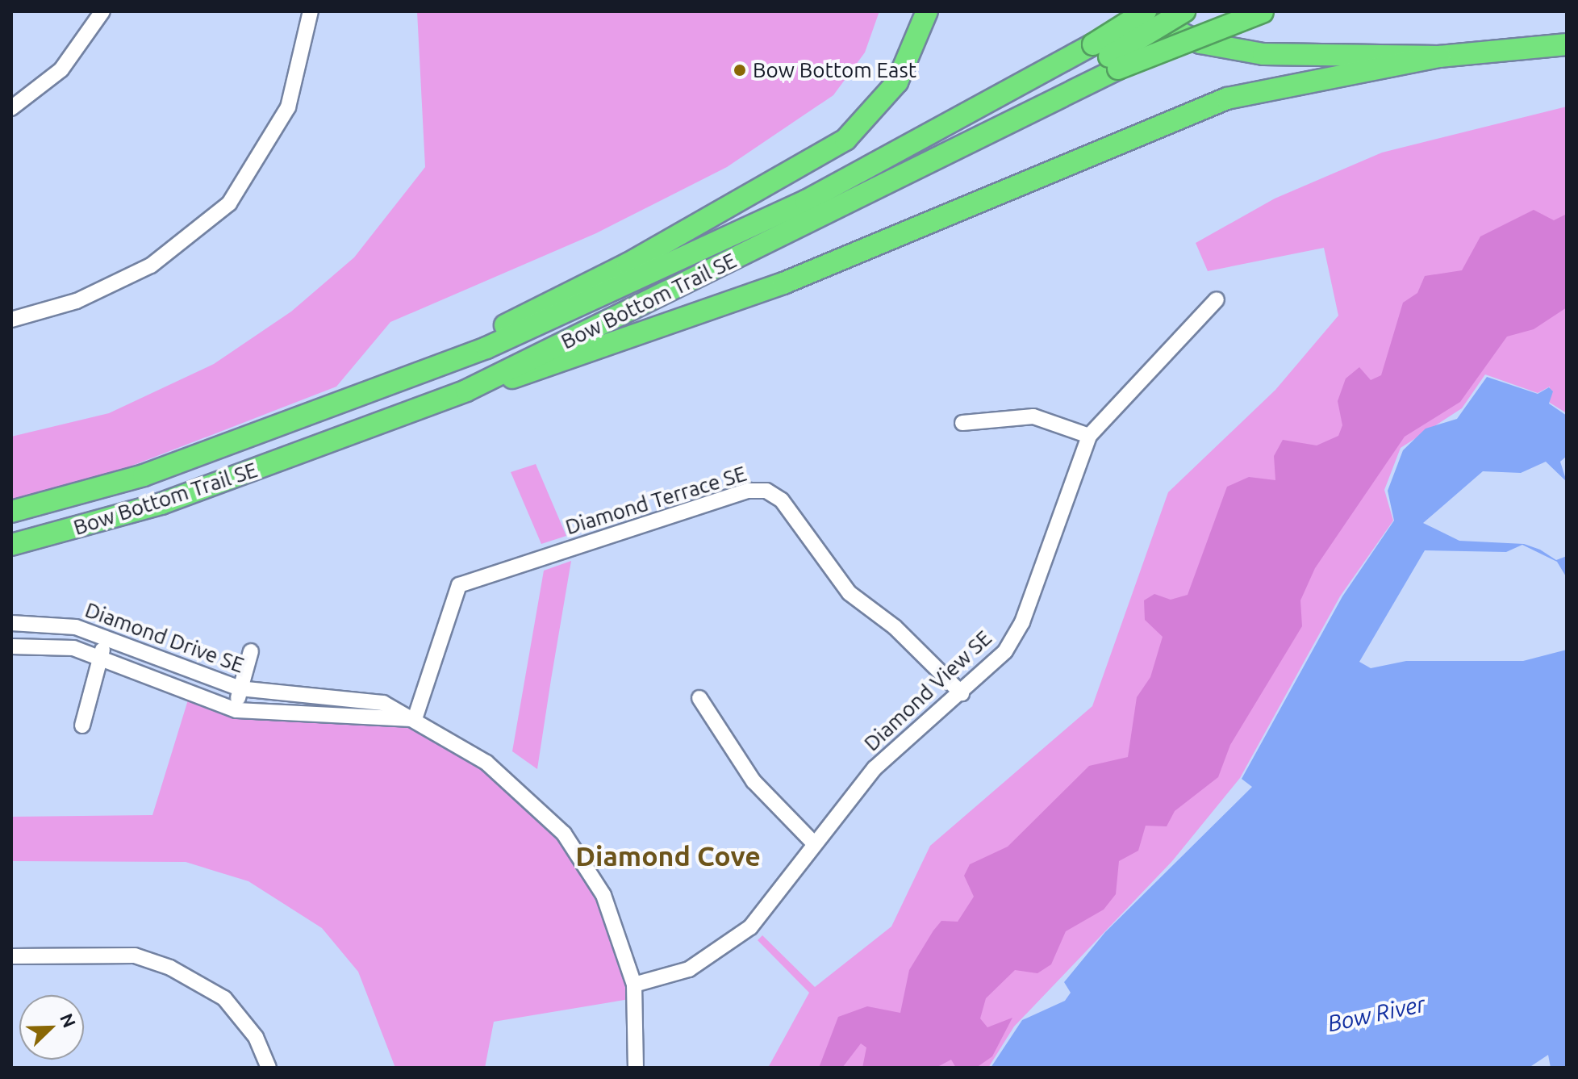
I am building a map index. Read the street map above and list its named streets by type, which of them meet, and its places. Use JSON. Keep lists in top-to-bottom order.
{
  "streets": {
    "highway": ["Bow Bottom Trail SE"],
    "street": ["Diamond Terrace SE", "Diamond Drive SE", "Diamond View SE"]
  },
  "crossings": [
    ["Diamond Terrace SE", "Diamond Drive SE"],
    ["Diamond Terrace SE", "Diamond View SE"],
    ["Diamond Drive SE", "Diamond View SE"]
  ],
  "districts": ["Diamond Cove"],
  "water": ["Bow River"],
  "places": ["Bow Bottom East"],
  "north": "top right"
}
